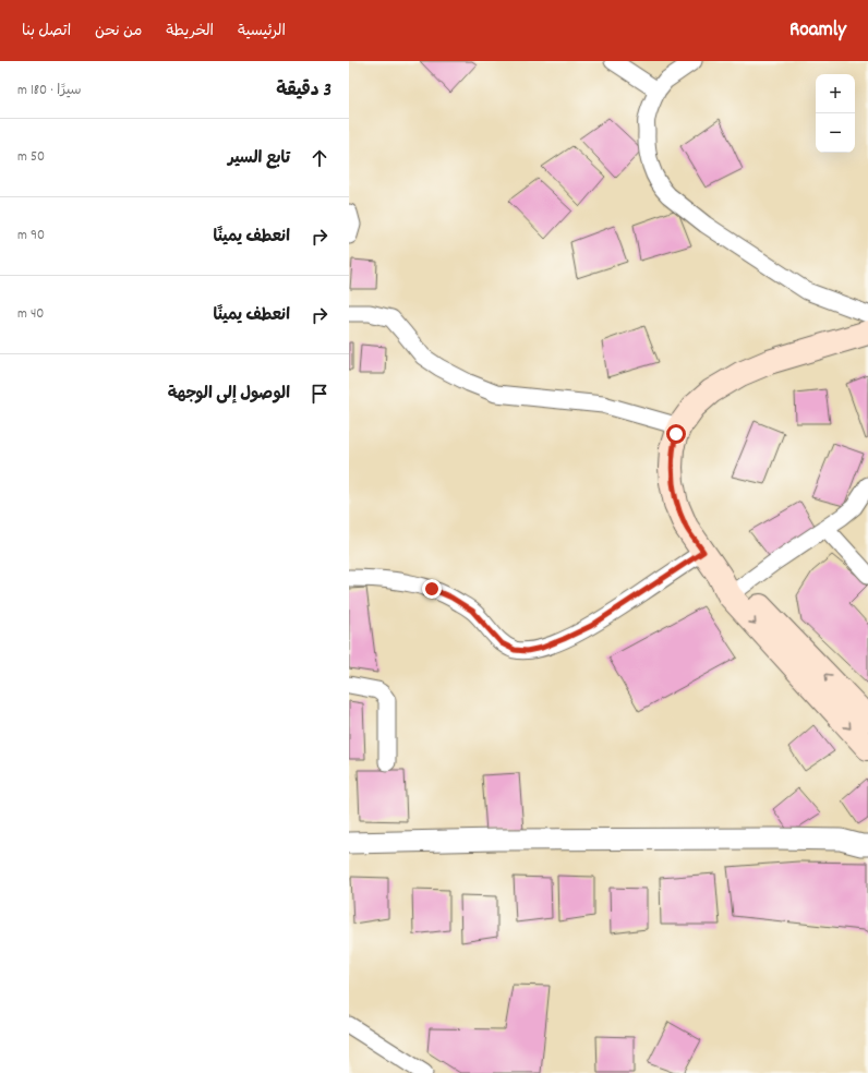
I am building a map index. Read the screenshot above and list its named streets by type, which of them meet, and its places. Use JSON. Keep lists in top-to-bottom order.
{
  "page": {
    "header": "Roamly",
    "nav": [
      "الرئيسية",
      "الخريطة",
      "من نحن",
      "اتصل بنا"
    ],
    "heading": ["3 دقيقة", "سيرًا · 180 m"],
    "map_buttons": ["+", "−"],
    "list": [
      ["تابع السير", "50 m"],
      ["انعطف يمينًا", "90 m"],
      ["انعطف يمينًا", "40 m"],
      "الوصول إلى الوجهة"
    ]
  }
}
